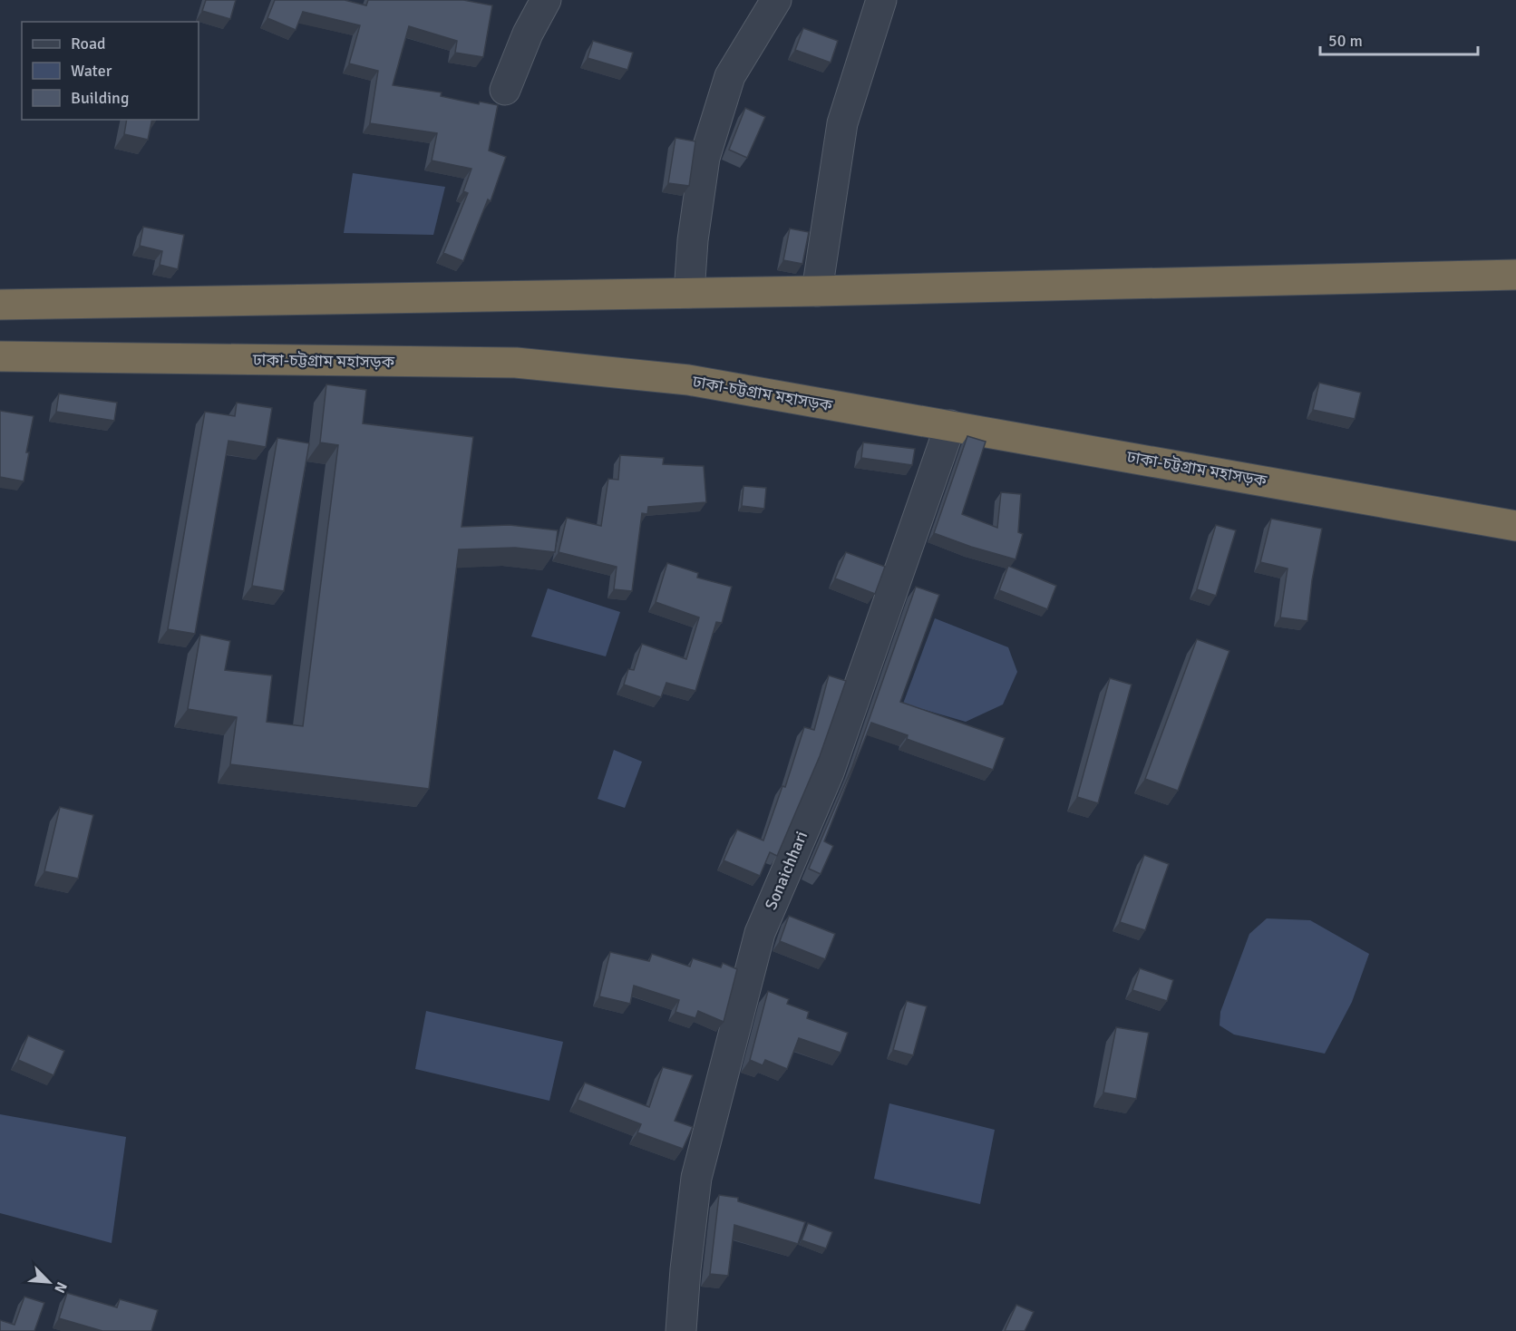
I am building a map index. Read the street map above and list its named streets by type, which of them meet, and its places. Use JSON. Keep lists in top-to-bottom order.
{
  "streets": {
    "highway": ["ঢাকা-চট্টগ্রাম মহাসড়ক"],
    "street": ["Sonaichhari"]
  },
  "crossings": [
    ["ঢাকা-চট্টগ্রাম মহাসড়ক", "Sonaichhari"]
  ],
  "legend": ["Road", "Water", "Building"],
  "scale_bar": "50 m",
  "north": "bottom right"
}
